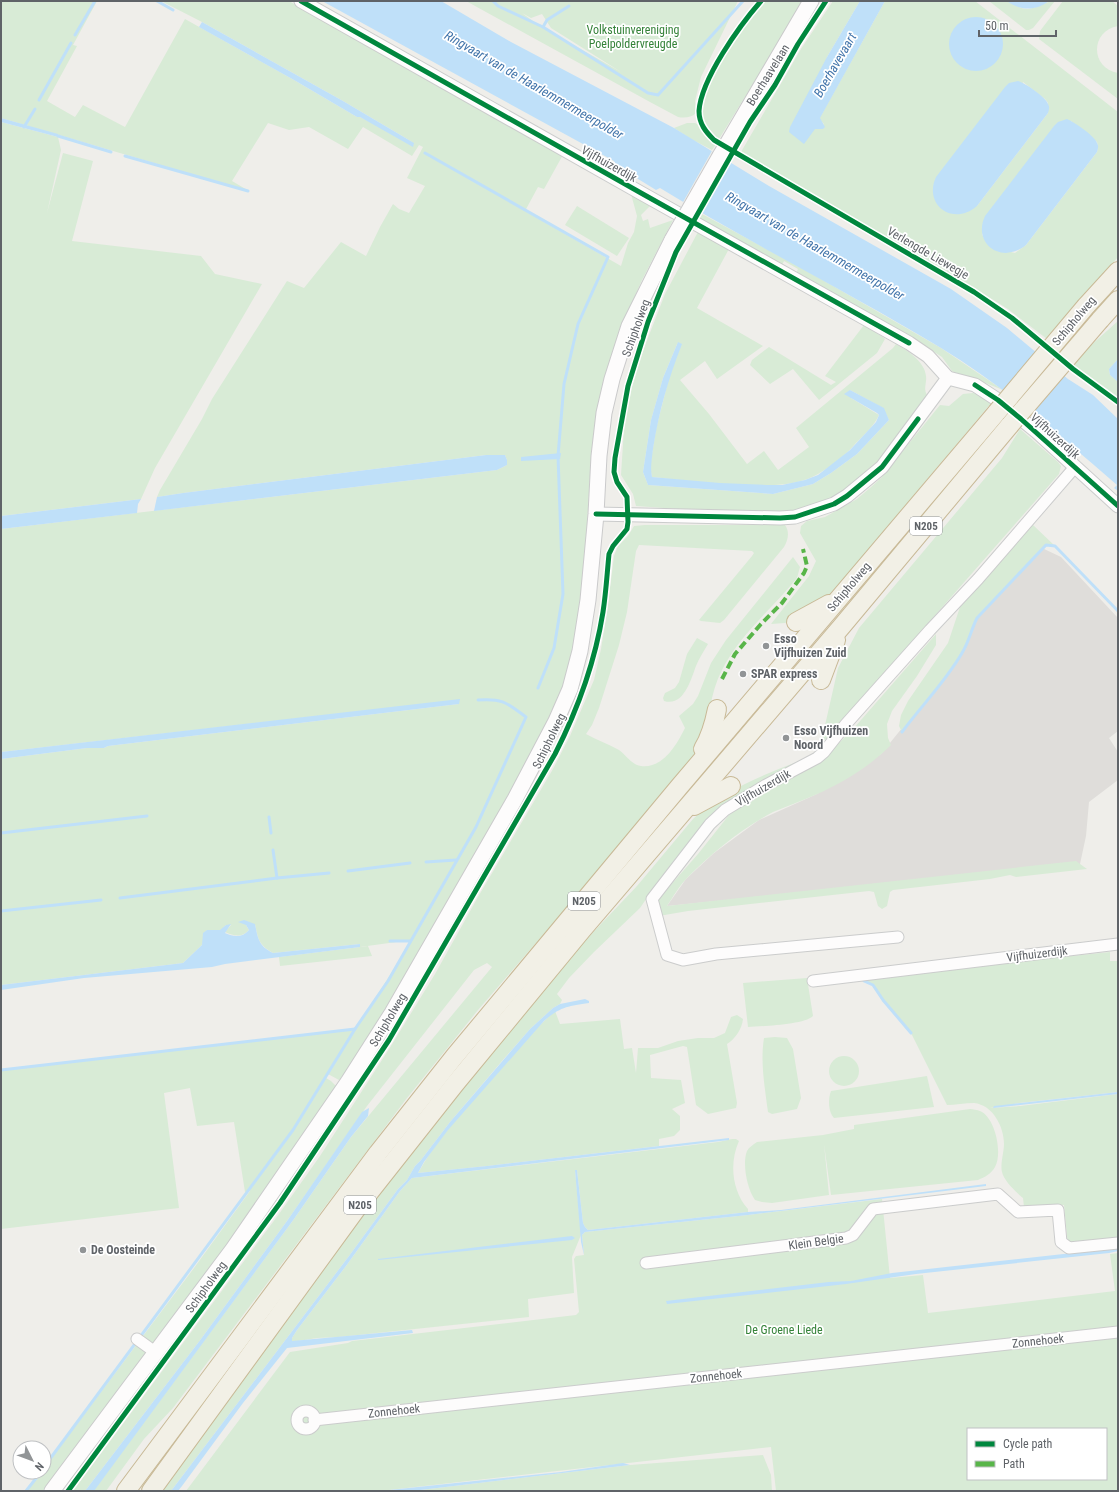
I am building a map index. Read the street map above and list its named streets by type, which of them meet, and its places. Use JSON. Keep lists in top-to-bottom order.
{
  "streets": {
    "highway": ["Schipholweg", "N205"],
    "main road": ["Boerhaavelaan"],
    "street": ["Vijfhuizerdijk", "Klein Belgie", "Zonnehoek"],
    "cycle path": ["Verlengde Liewegje"]
  },
  "crossings": [
    ["Boerhaavelaan", "Schipholweg"]
  ],
  "water": ["Boerhavevaart", "Ringvaart van de Haarlemmermeerpolder"],
  "parks": ["Volkstuinvereniging Poelpoldervreugde", "De Groene Liede"],
  "places": [
    "Esso Vijfhuizen Zuid",
    "SPAR express",
    "Esso Vijfhuizen Noord",
    "De Oosteinde"
  ],
  "legend": ["Cycle path", "Path"],
  "scale_bar": "50 m",
  "north": "bottom right"
}
